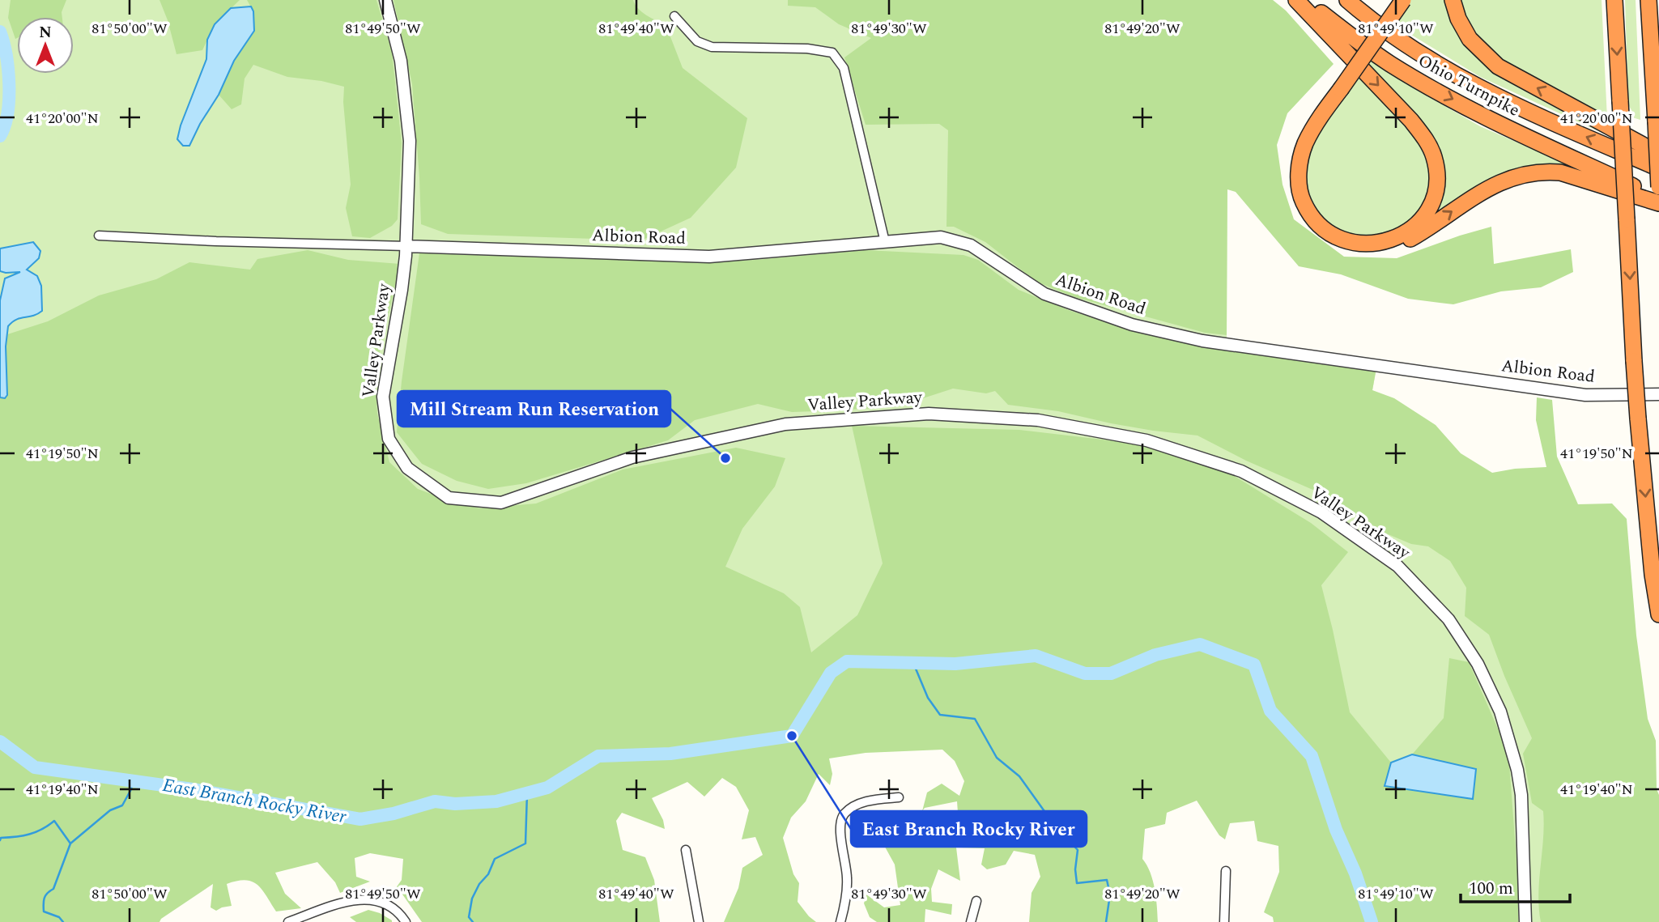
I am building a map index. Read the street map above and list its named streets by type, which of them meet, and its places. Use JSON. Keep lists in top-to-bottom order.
{
  "streets": {
    "highway": ["Ohio Turnpike"],
    "street": ["Albion Road", "Valley Parkway"]
  },
  "crossings": [
    ["Albion Road", "Valley Parkway"]
  ],
  "water": ["East Branch Rocky River"],
  "places": ["Mill Stream Run Reservation", "East Branch Rocky River"],
  "scale_bar": "100 m",
  "north": "top",
  "coordinates": [
    "81°50'00\"W",
    "81°49'50\"W",
    "81°49'40\"W",
    "81°49'30\"W",
    "81°49'20\"W",
    "81°49'10\"W",
    "41°20'00\"N",
    "41°19'50\"N",
    "41°19'40\"N"
  ]
}
